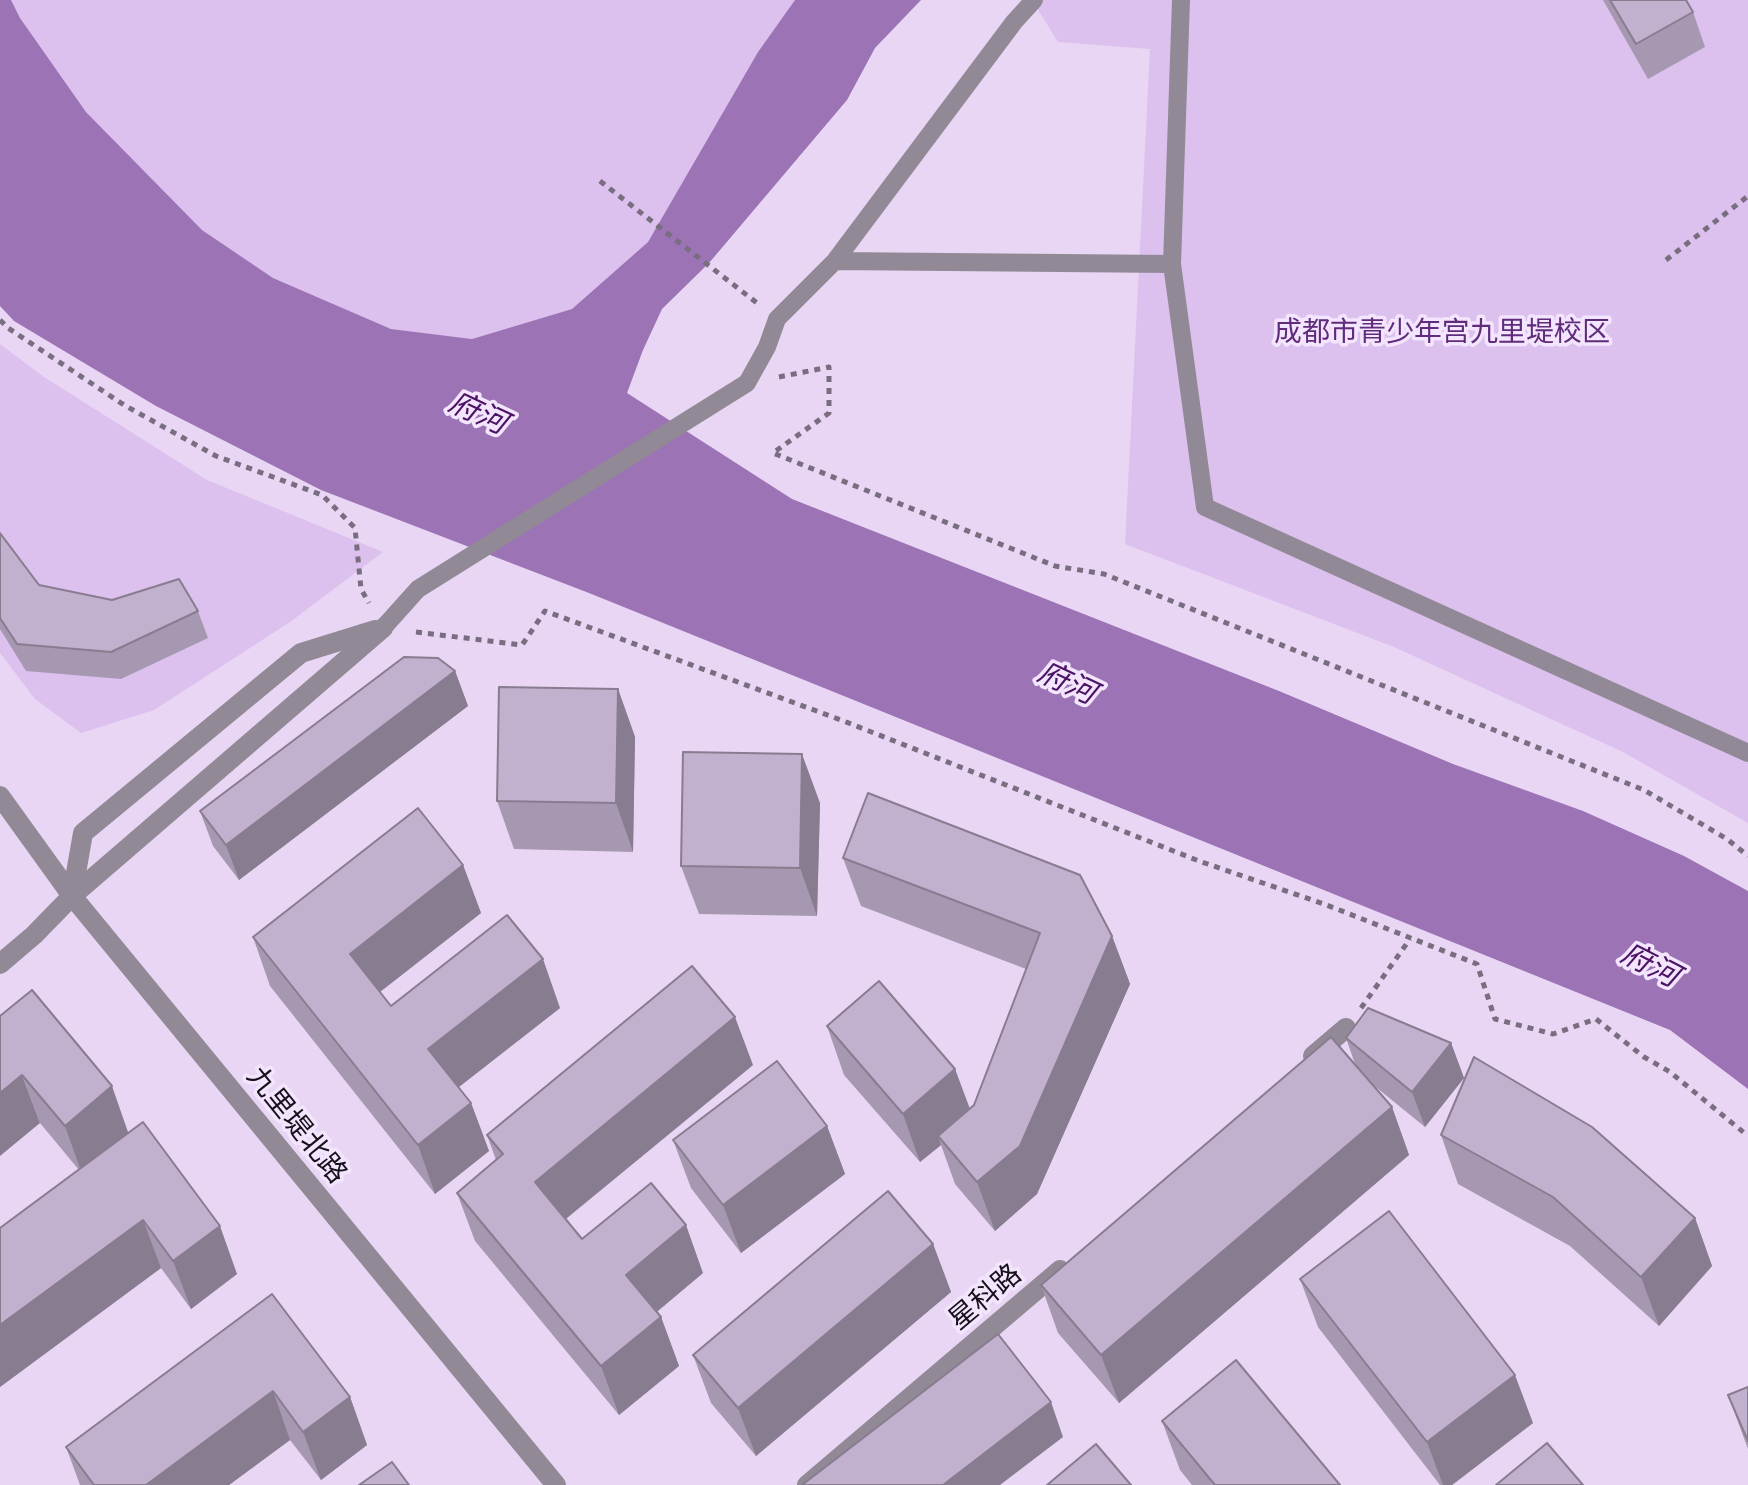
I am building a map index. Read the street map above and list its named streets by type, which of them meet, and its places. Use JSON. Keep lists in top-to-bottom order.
{
  "streets": {
    "street": ["九里堤北路", "星科路"]
  },
  "water": ["府河"],
  "parks": ["成都市青少年宫九里堤校区"]
}
